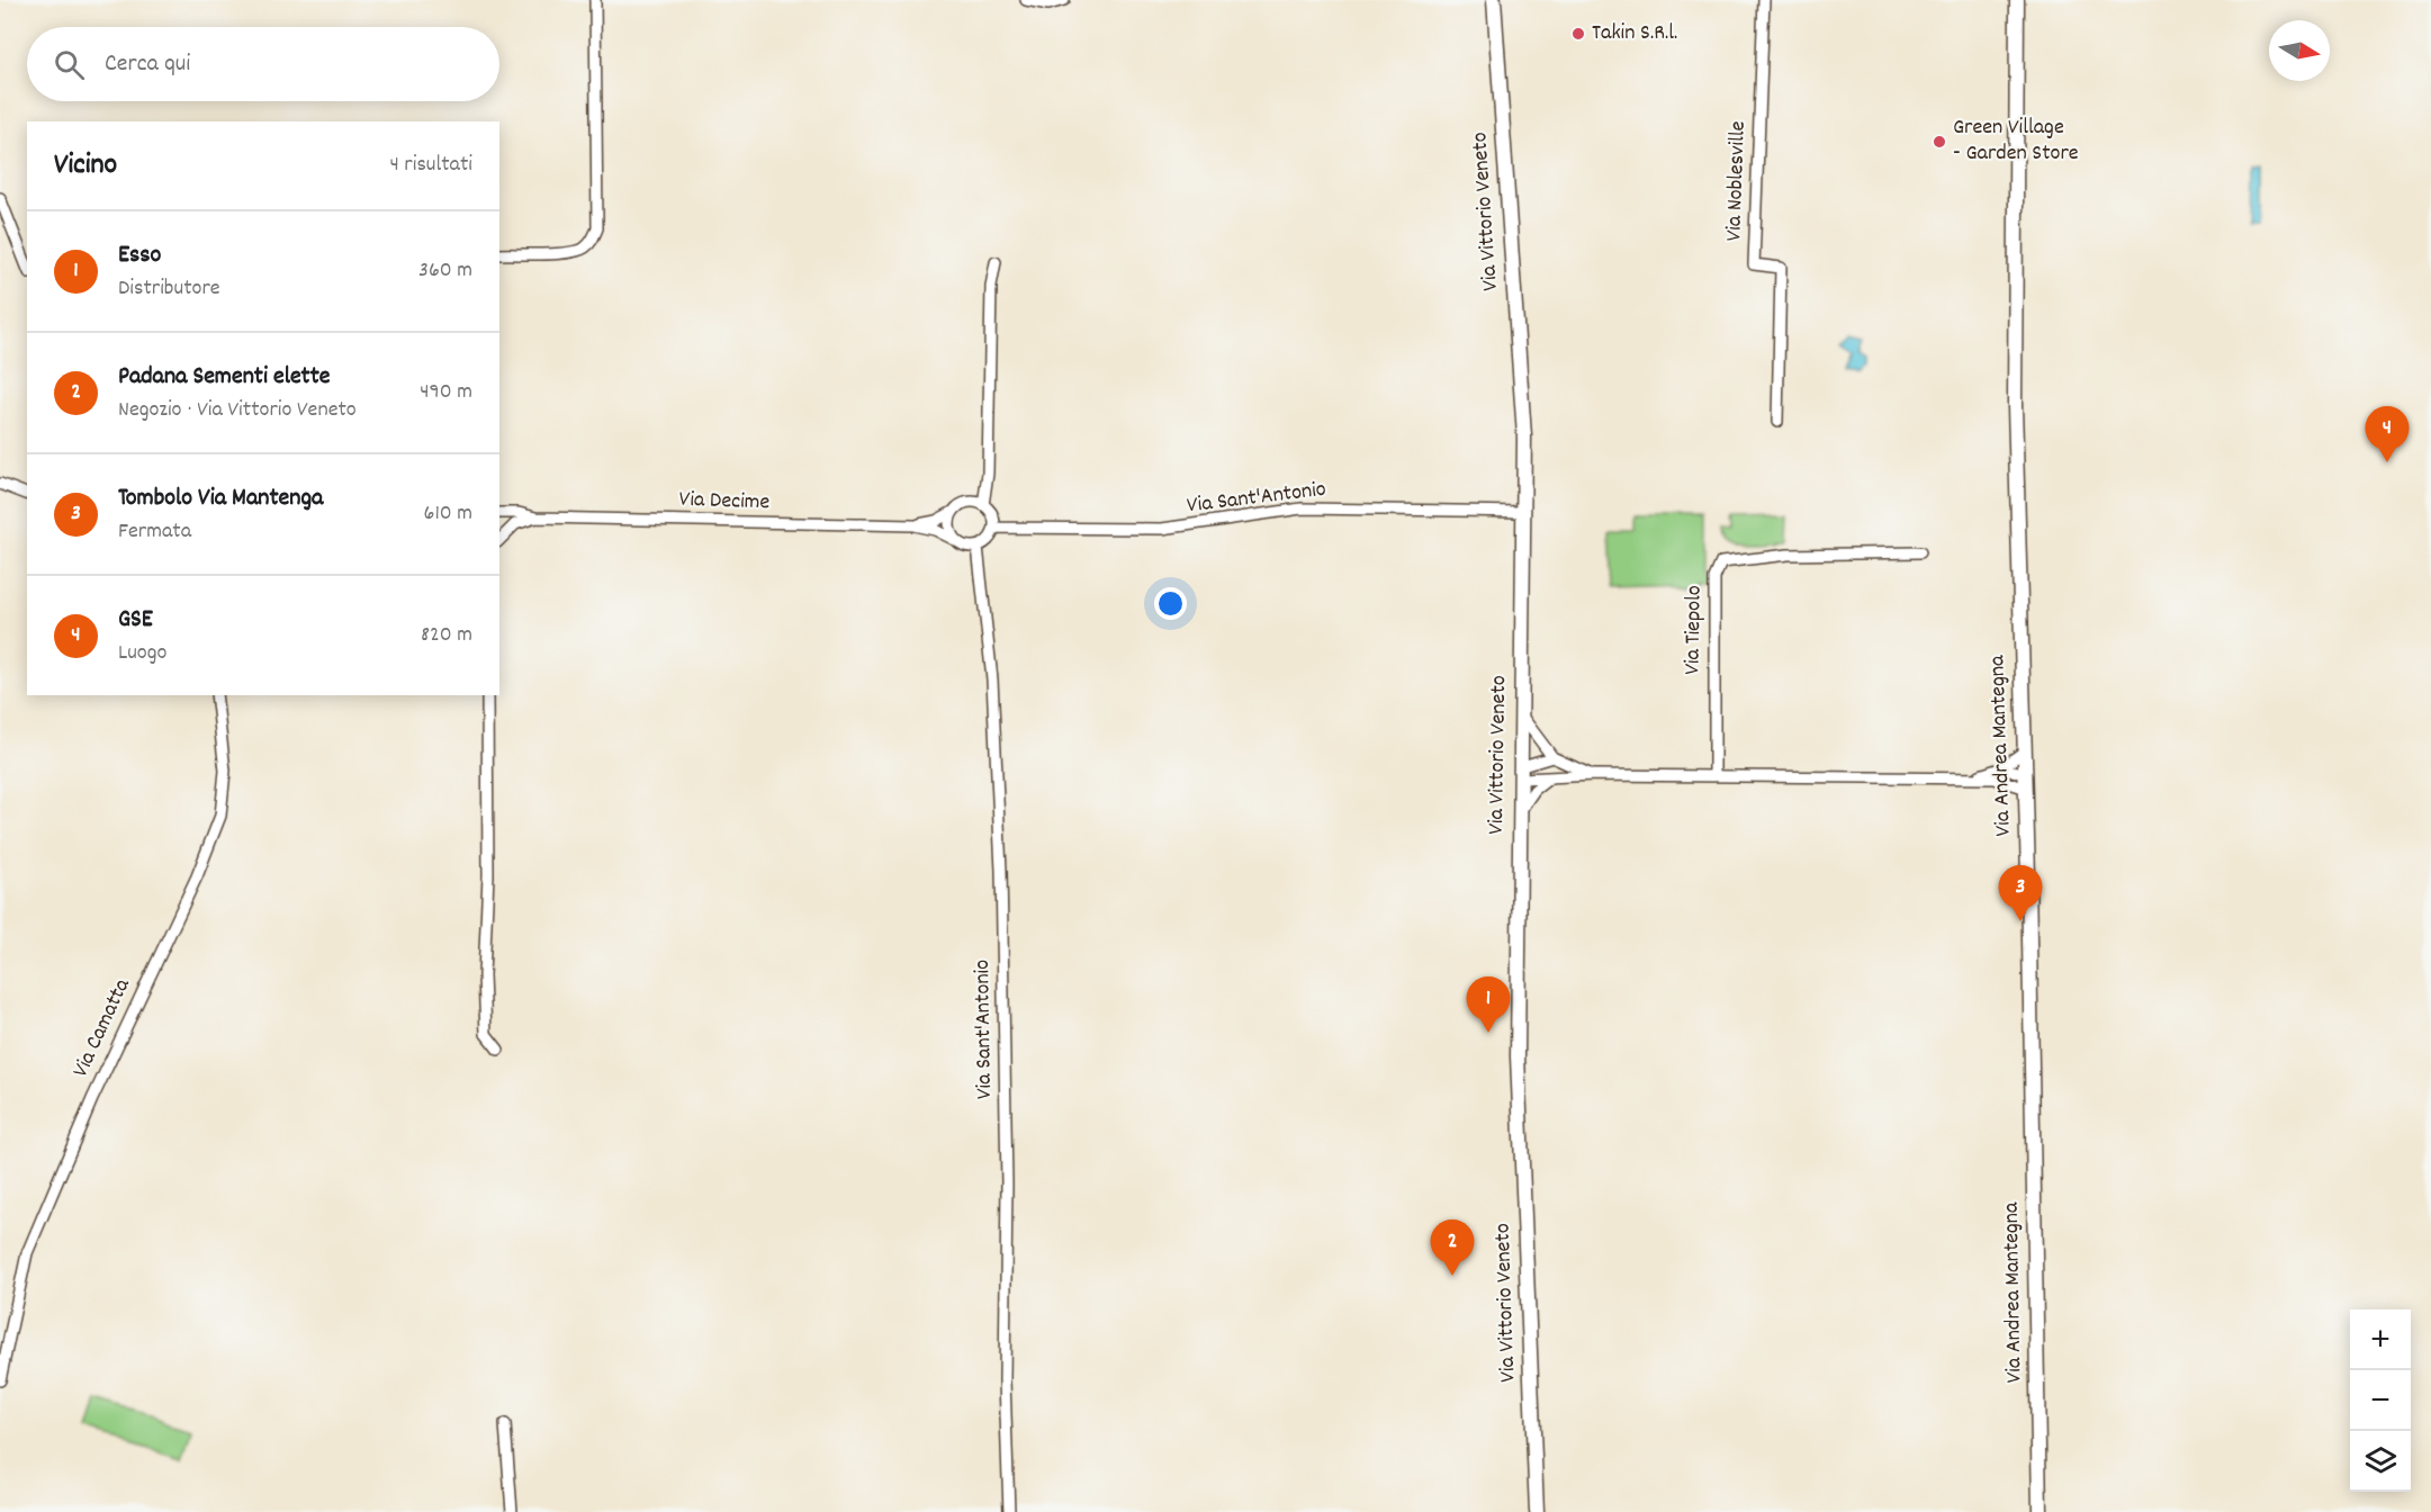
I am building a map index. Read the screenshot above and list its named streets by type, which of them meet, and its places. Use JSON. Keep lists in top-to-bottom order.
{
  "streets": {
    "main road": ["Via Vittorio Veneto", "Via Andrea Mantegna"],
    "street": [
      "Via Noblesville",
      "Via Sant'Antonio",
      "Via Decime",
      "Via Tiepolo",
      "Via Camatta"
    ]
  },
  "crossings": [
    ["Via Vittorio Veneto", "Via Sant'Antonio"],
    ["Via Sant'Antonio", "Via Decime"]
  ],
  "places": ["Takin S.R.l.", "Green Village - Garden Store"],
  "north": "right",
  "page": {
    "search": "Cerca qui",
    "heading": ["Vicino", "4 risultati"],
    "list": [
      {
        "mark": "1",
        "name": "Esso",
        "note": "Distributore",
        "value": "360 m"
      },
      {
        "mark": "2",
        "name": "Padana Sementi elette",
        "note": "Negozio · Via Vittorio Veneto",
        "value": "490 m"
      },
      {
        "mark": "3",
        "name": "Tombolo Via Mantenga",
        "note": "Fermata",
        "value": "610 m"
      },
      {
        "mark": "4",
        "name": "GSE",
        "note": "Luogo",
        "value": "820 m"
      }
    ],
    "pins": [
      "4",
      "3",
      "1",
      "2"
    ],
    "map_buttons": ["+", "−"]
  }
}
